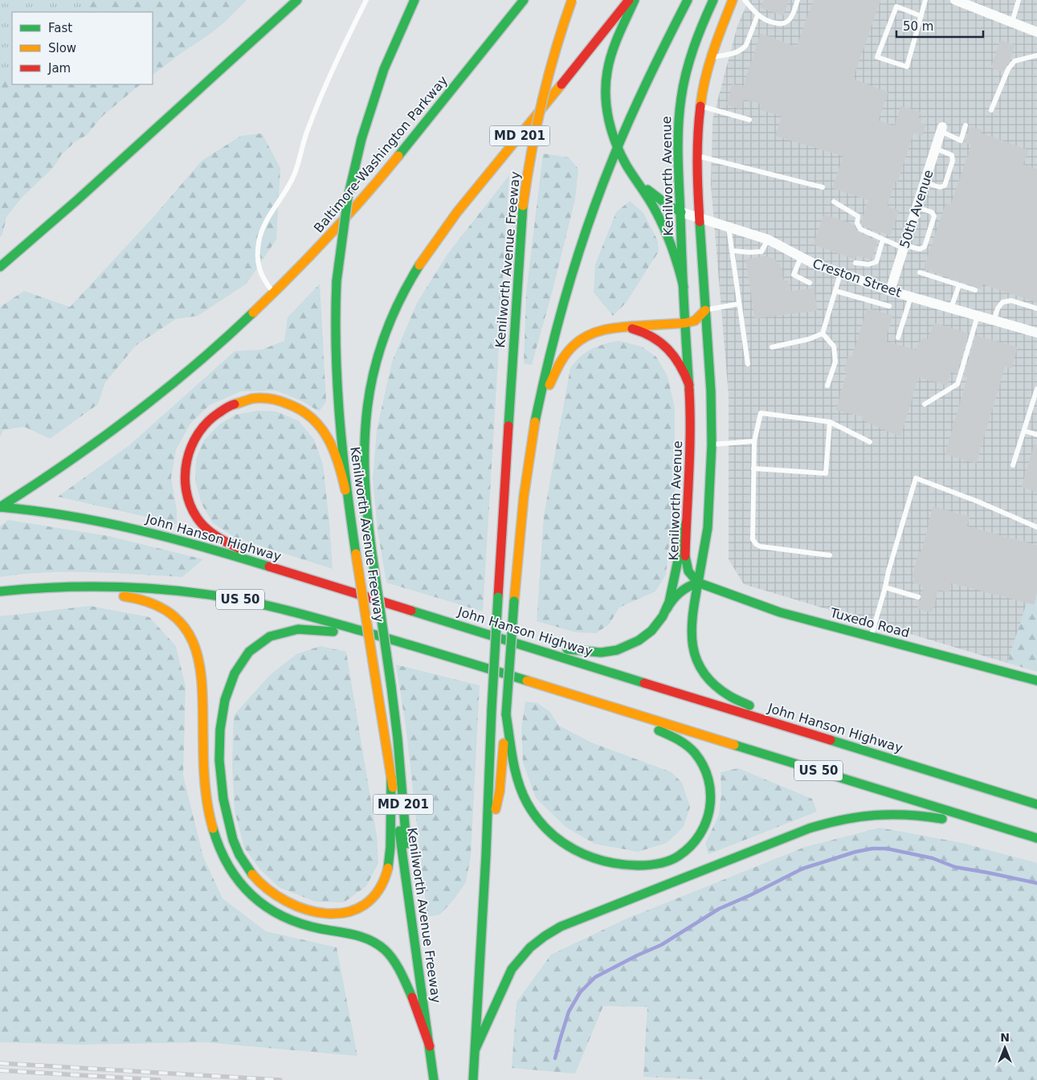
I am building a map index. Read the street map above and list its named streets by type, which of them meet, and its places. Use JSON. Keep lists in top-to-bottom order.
{
  "streets": {
    "main road": [
      "MD 201",
      "Baltimore-Washington Parkway",
      "Kenilworth Avenue",
      "Kenilworth Avenue Freeway",
      "John Hanson Highway",
      "US 50",
      "Tuxedo Road"
    ],
    "street": ["50th Avenue", "Creston Street"]
  },
  "crossings": [
    ["MD 201", "Kenilworth Avenue Freeway"],
    ["Baltimore-Washington Parkway", "John Hanson Highway"],
    ["Kenilworth Avenue", "Creston Street"],
    ["Kenilworth Avenue", "Tuxedo Road"],
    ["50th Avenue", "Creston Street"]
  ],
  "legend": ["Fast", "Slow", "Jam"],
  "scale_bar": "50 m",
  "north": "top"
}
